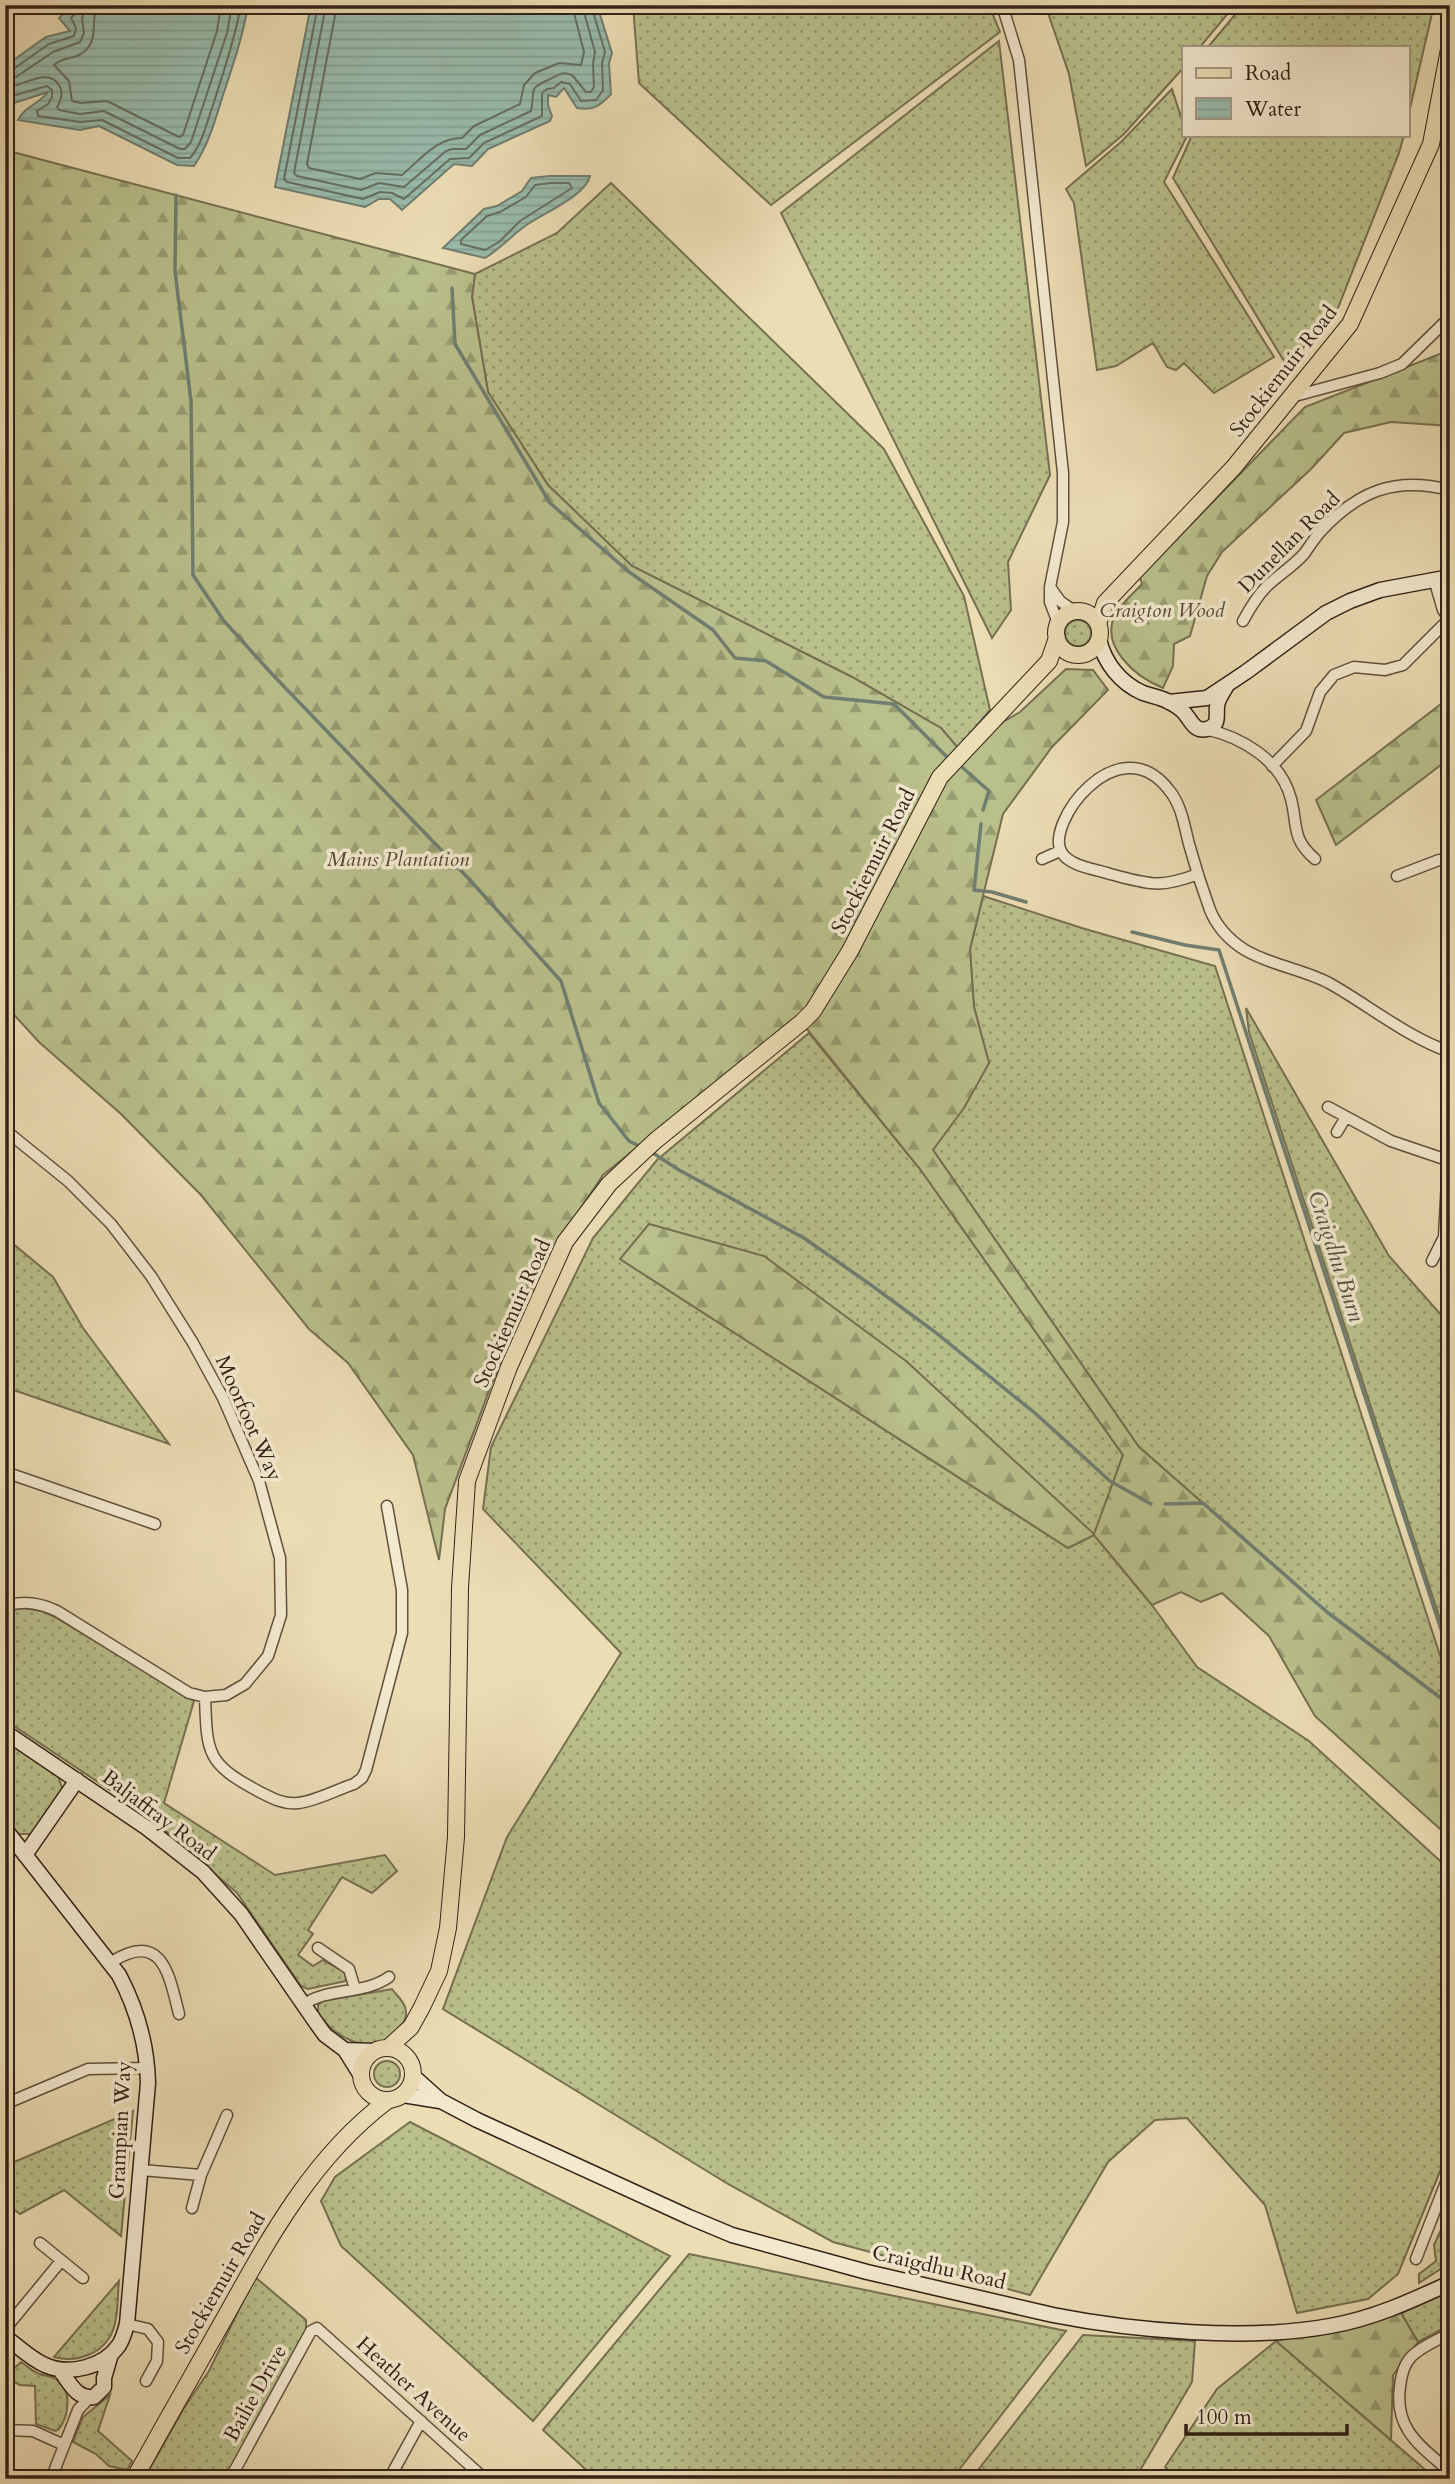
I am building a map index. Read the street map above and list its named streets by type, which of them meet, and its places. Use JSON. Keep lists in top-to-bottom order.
{
  "streets": {
    "main road": [
      "Stockiemuir Road",
      "Baljaffray Road",
      "Grampian Way",
      "Craigdhu Road"
    ],
    "street": [
      "Dunellan Road",
      "Moorfoot Way",
      "Heather Avenue",
      "Bailie Drive"
    ]
  },
  "crossings": [
    ["Stockiemuir Road", "Baljaffray Road"],
    ["Stockiemuir Road", "Craigdhu Road"],
    ["Baljaffray Road", "Craigdhu Road"],
    ["Heather Avenue", "Bailie Drive"]
  ],
  "water": ["Craigdhu Burn"],
  "parks": ["Craigton Wood", "Mains Plantation"],
  "legend": ["Road", "Water"],
  "scale_bar": "100 m"
}
